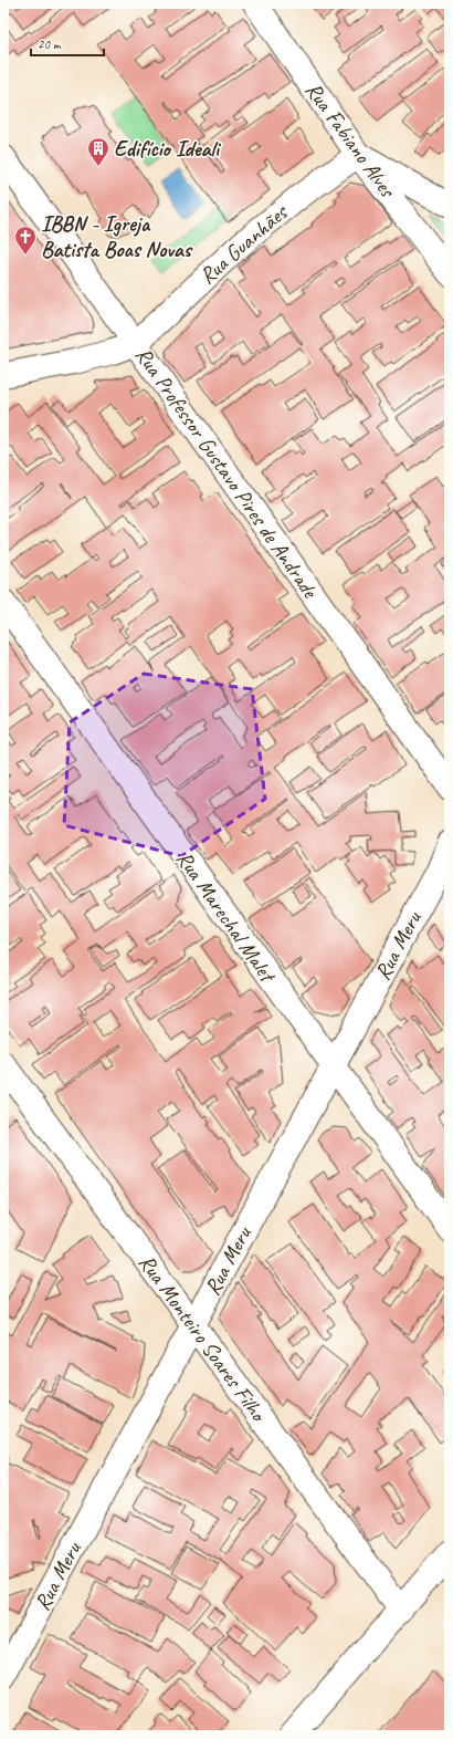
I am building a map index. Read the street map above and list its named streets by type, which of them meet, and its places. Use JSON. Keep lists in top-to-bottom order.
{
  "streets": {
    "street": [
      "Rua Fabiano Alves",
      "Rua Guanhães",
      "Rua Professor Gustavo Pires de Andrade",
      "Rua Marechal Malet",
      "Rua Meru",
      "Rua Monteiro Soares Filho"
    ]
  },
  "crossings": [
    ["Rua Fabiano Alves", "Rua Guanhães"],
    ["Rua Guanhães", "Rua Professor Gustavo Pires de Andrade"],
    ["Rua Marechal Malet", "Rua Meru"],
    ["Rua Meru", "Rua Monteiro Soares Filho"]
  ],
  "places": {
    "building": ["Edifício Ideali"],
    "church": ["IBBN - Igreja Batista Boas Novas"]
  },
  "scale_bar": "20 m"
}
